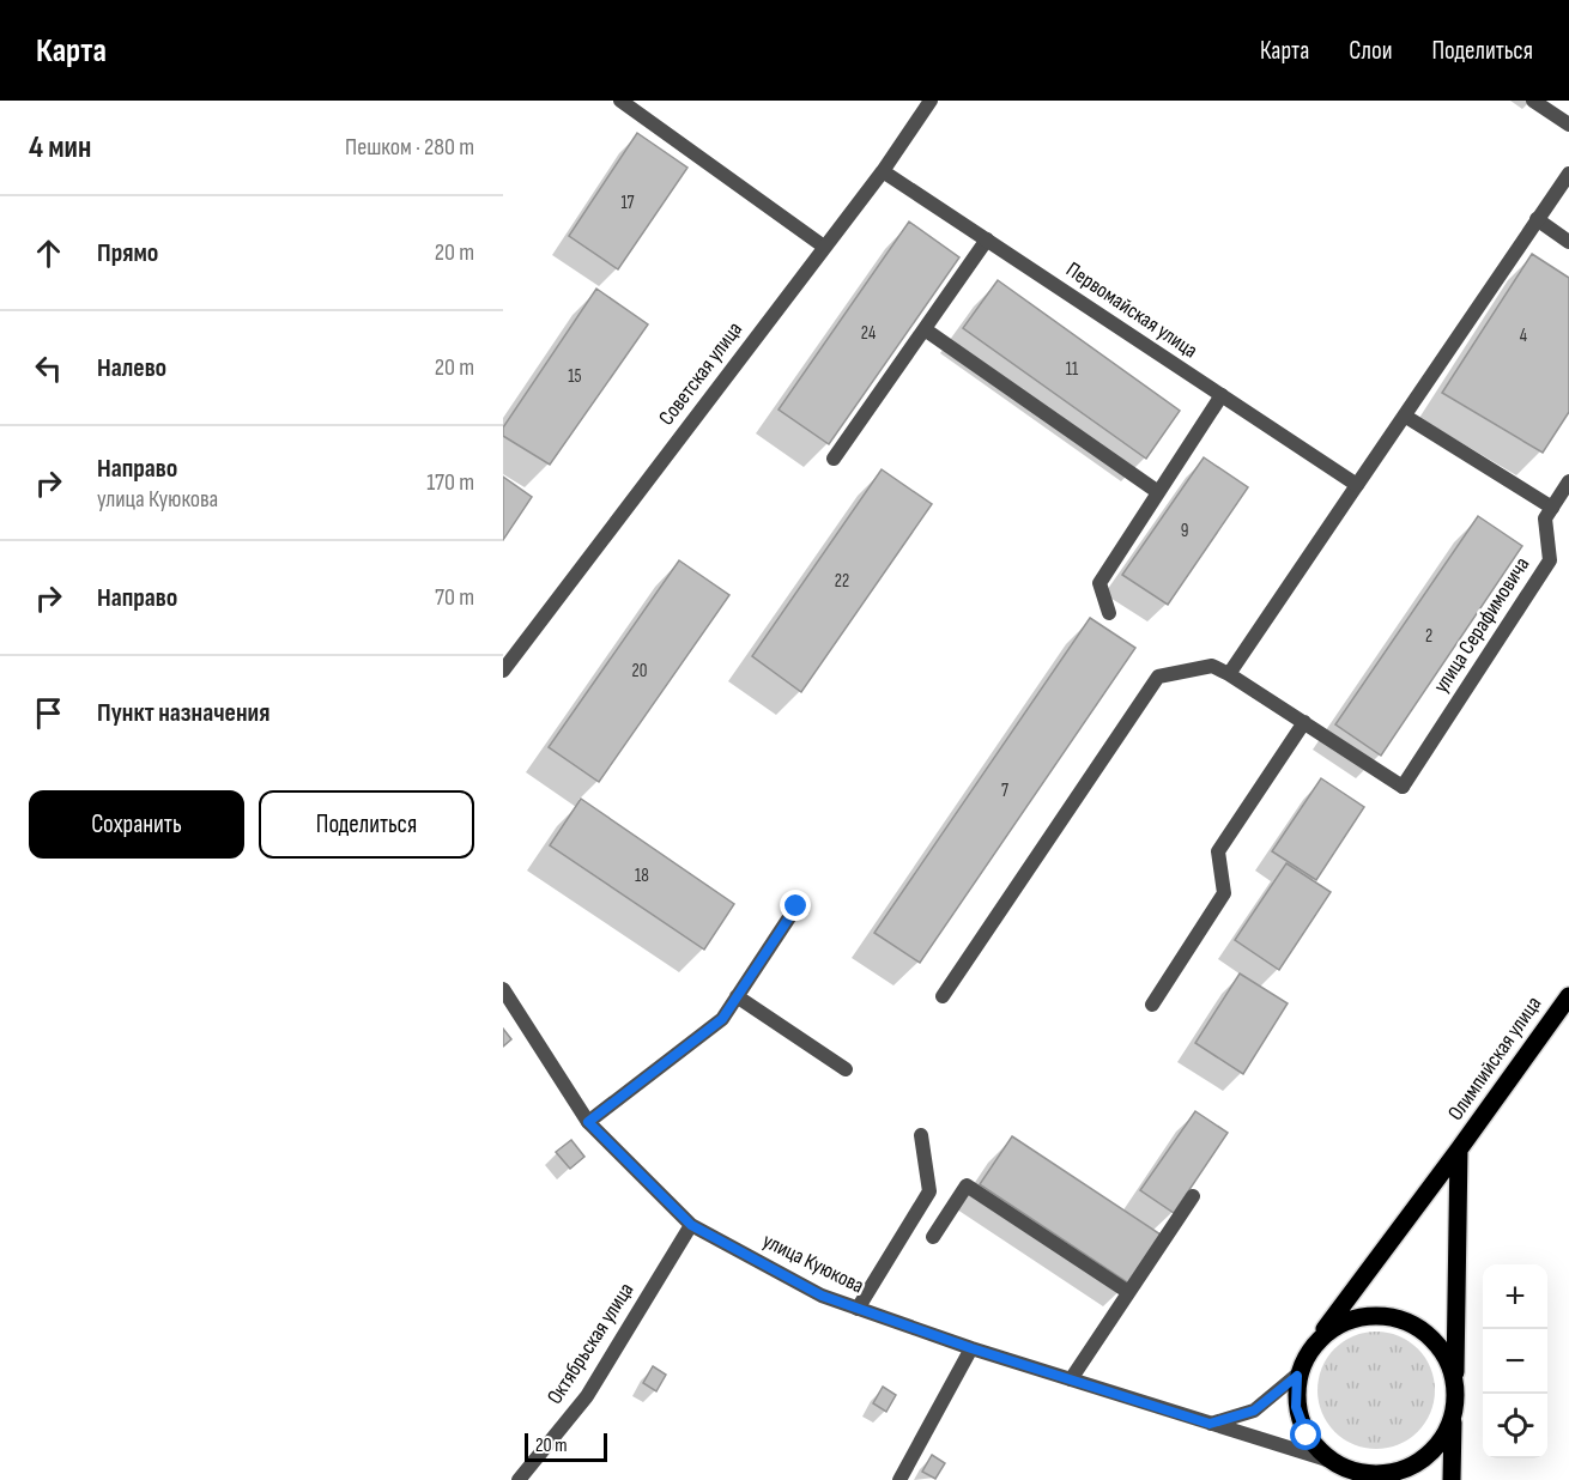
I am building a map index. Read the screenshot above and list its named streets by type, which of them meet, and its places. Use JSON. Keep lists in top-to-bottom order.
{
  "streets": {
    "main road": ["Олимпийская улица"],
    "street": [
      "Первомайская улица",
      "Советская улица",
      "улица Серафимовича",
      "улица Куюкова",
      "Октябрьская улица"
    ]
  },
  "crossings": [
    ["Первомайская улица", "Советская улица"],
    ["Олимпийская улица", "улица Куюкова"],
    ["улица Куюкова", "Октябрьская улица"]
  ],
  "house_numbers": [
    "17",
    "24",
    "4",
    "11",
    "15",
    "9",
    "22",
    "2",
    "20",
    "7",
    "18"
  ],
  "scale_bar": "20 m",
  "page": {
    "header": "Карта",
    "nav": ["Карта", "Слои", "Поделиться"],
    "heading": ["4 мин", "Пешком · 280 m"],
    "list": [
      ["Прямо", "20 m"],
      ["Налево", "20 m"],
      ["Направо", "улица Куюкова", "170 m"],
      ["Направо", "70 m"],
      "Пункт назначения"
    ],
    "buttons": ["Сохранить", "Поделиться"],
    "map_buttons": ["+", "−"],
    "scale": "20 m"
  }
}
